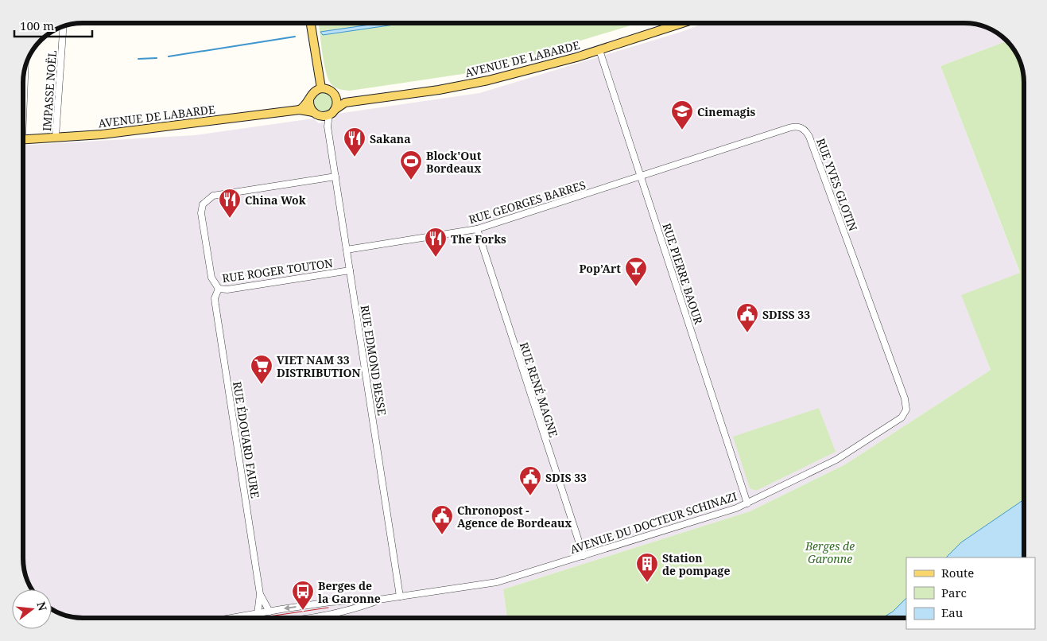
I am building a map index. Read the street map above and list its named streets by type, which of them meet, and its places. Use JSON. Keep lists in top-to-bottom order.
{
  "streets": {
    "main road": ["AVENUE DE LABARDE"],
    "street": [
      "IMPASSE NOËL",
      "RUE YVES GLOTIN",
      "RUE GEORGES BARRES",
      "RUE ROGER TOUTON",
      "RUE PIERRE BAOUR",
      "RUE EDMOND BESSE",
      "RUE RENÉ MAGNE",
      "RUE ÉDOUARD FAURE",
      "AVENUE DU DOCTEUR SCHINAZI"
    ]
  },
  "crossings": [
    ["AVENUE DE LABARDE", "IMPASSE NOËL"],
    ["AVENUE DE LABARDE", "RUE PIERRE BAOUR"],
    ["AVENUE DE LABARDE", "RUE EDMOND BESSE"],
    ["RUE YVES GLOTIN", "RUE GEORGES BARRES"],
    ["RUE YVES GLOTIN", "RUE PIERRE BAOUR"],
    ["RUE YVES GLOTIN", "AVENUE DU DOCTEUR SCHINAZI"],
    ["RUE GEORGES BARRES", "RUE PIERRE BAOUR"],
    ["RUE GEORGES BARRES", "RUE EDMOND BESSE"],
    ["RUE GEORGES BARRES", "RUE RENÉ MAGNE"],
    ["RUE ROGER TOUTON", "RUE EDMOND BESSE"],
    ["RUE ROGER TOUTON", "RUE ÉDOUARD FAURE"],
    ["RUE PIERRE BAOUR", "AVENUE DU DOCTEUR SCHINAZI"],
    ["RUE EDMOND BESSE", "AVENUE DU DOCTEUR SCHINAZI"],
    ["RUE RENÉ MAGNE", "AVENUE DU DOCTEUR SCHINAZI"],
    ["RUE ÉDOUARD FAURE", "AVENUE DU DOCTEUR SCHINAZI"]
  ],
  "parks": ["Berges de Garonne"],
  "places": {
    "school or university": ["Cinemagis"],
    "restaurant": ["Sakana", "China Wok", "The Forks"],
    "sports": ["Block'Out Bordeaux"],
    "bar": ["Pop’Art"],
    "public building": ["SDISS 33", "SDIS 33", "Chronopost - Agence de Bordeaux"],
    "supermarket": ["VIET NAM 33 DISTRIBUTION"],
    "building": ["Station de pompage"],
    "bus stop": ["Berges de la Garonne"]
  },
  "legend": ["Route", "Parc", "Eau"],
  "scale_bar": "100 m",
  "north": "right"
}
